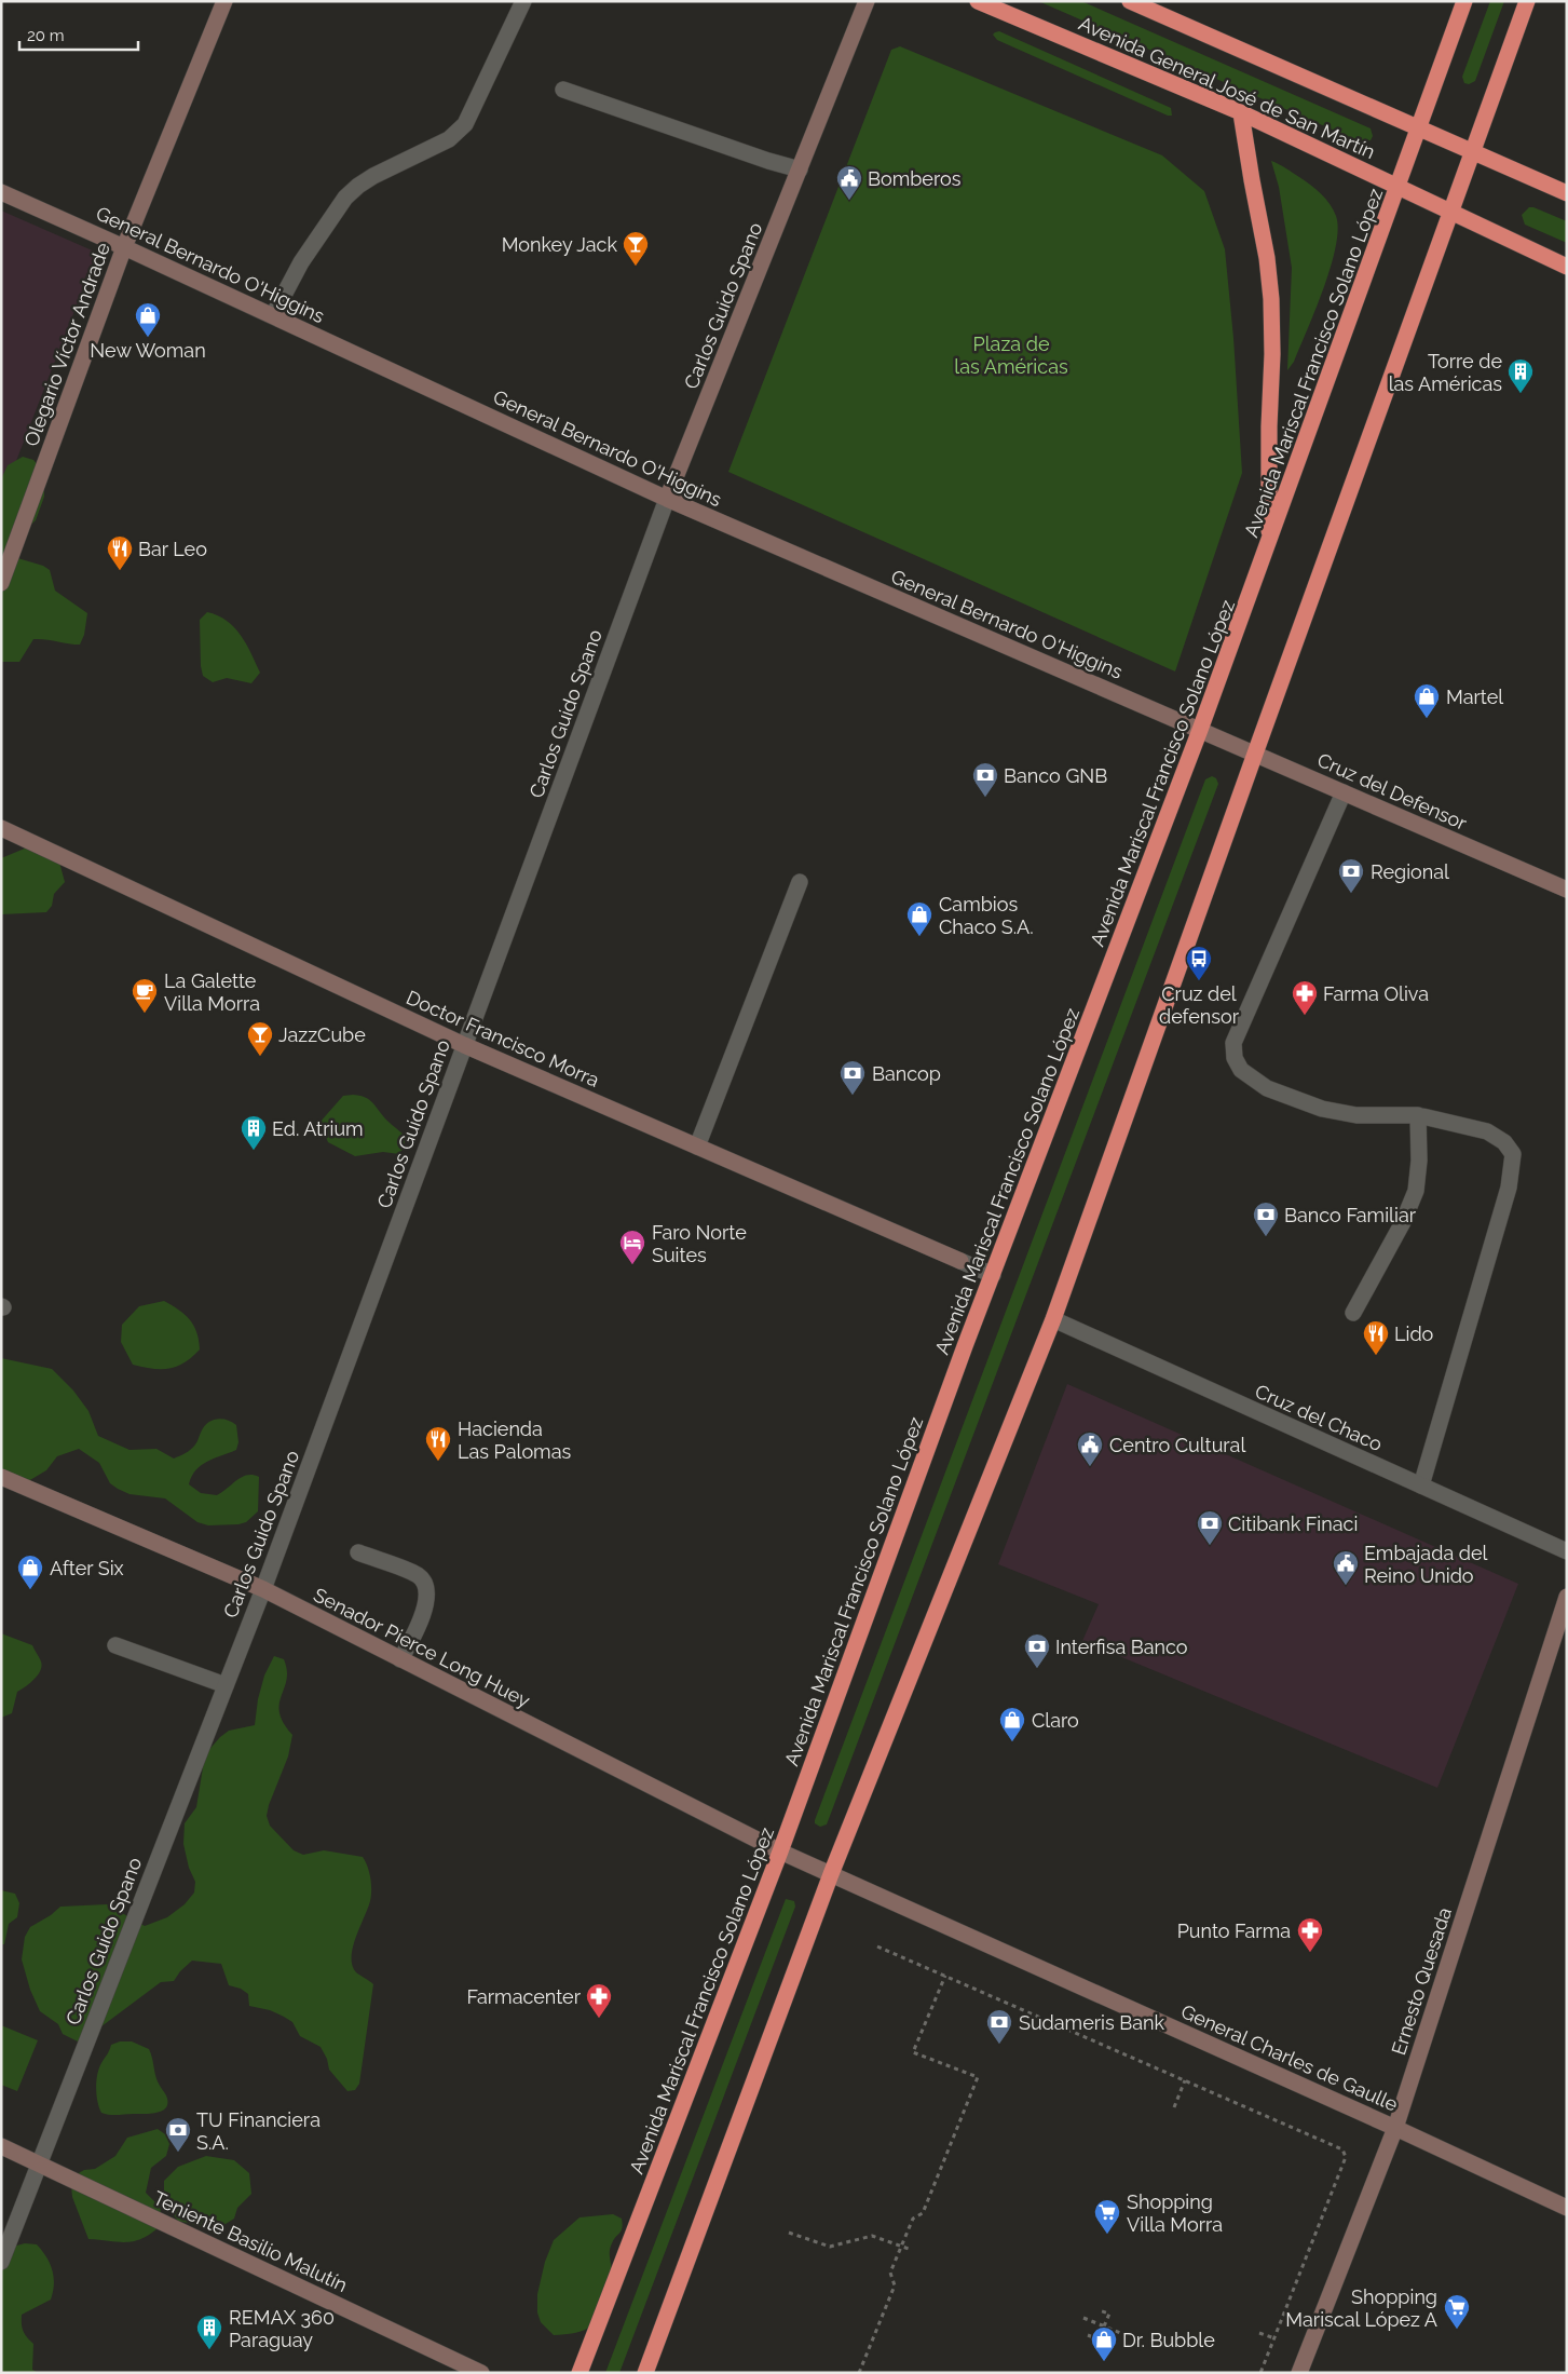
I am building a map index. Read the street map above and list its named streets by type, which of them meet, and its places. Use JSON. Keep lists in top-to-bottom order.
{
  "streets": {
    "highway": ["Avenida General José de San Martín", "Avenida Mariscal Francisco Solano López"],
    "street": [
      "General Bernardo O'Higgins",
      "Carlos Guido Spano",
      "Olegario Víctor Andrade",
      "Cruz del Defensor",
      "Doctor Francisco Morra",
      "Cruz del Chaco",
      "Senador Pierce Long Huey",
      "Ernesto Quesada",
      "General Charles de Gaulle",
      "Teniente Basilio Malutín"
    ]
  },
  "crossings": [
    ["Avenida General José de San Martín", "Avenida Mariscal Francisco Solano López"],
    ["General Bernardo O'Higgins", "Carlos Guido Spano"],
    ["General Bernardo O'Higgins", "Olegario Víctor Andrade"],
    ["General Bernardo O'Higgins", "Avenida Mariscal Francisco Solano López"],
    ["General Bernardo O'Higgins", "Cruz del Defensor"],
    ["Carlos Guido Spano", "Doctor Francisco Morra"],
    ["Carlos Guido Spano", "Senador Pierce Long Huey"],
    ["Carlos Guido Spano", "Teniente Basilio Malutín"],
    ["Avenida Mariscal Francisco Solano López", "Cruz del Defensor"],
    ["Avenida Mariscal Francisco Solano López", "Doctor Francisco Morra"],
    ["Avenida Mariscal Francisco Solano López", "Senador Pierce Long Huey"],
    ["Senador Pierce Long Huey", "General Charles de Gaulle"],
    ["Ernesto Quesada", "General Charles de Gaulle"]
  ],
  "parks": ["Plaza de las Américas"],
  "places": {
    "public building": ["Bomberos", "Centro Cultural", "Embajada del Reino Unido"],
    "bar": ["Monkey Jack", "JazzCube"],
    "shop": [
      "New Woman",
      "Martel",
      "Cambios Chaco S.A.",
      "After Six",
      "Claro",
      "Dr. Bubble"
    ],
    "building": ["Torre de las Américas", "Ed. Atrium", "REMAX 360 Paraguay"],
    "restaurant": ["Bar Leo", "Lido", "Hacienda Las Palomas"],
    "bank": [
      "Banco GNB",
      "Regional",
      "Bancop",
      "Banco Familiar",
      "Citibank Finaci",
      "Interfisa Banco",
      "Sudameris Bank",
      "TU Financiera S.A."
    ],
    "bus stop": ["Cruz del defensor"],
    "cafe": ["La Galette Villa Morra"],
    "pharmacy": ["Farma Oliva", "Punto Farma", "Farmacenter"],
    "hotel": ["Faro Norte Suites"],
    "supermarket": ["Shopping Villa Morra", "Shopping Mariscal López A"]
  },
  "scale_bar": "20 m"
}
